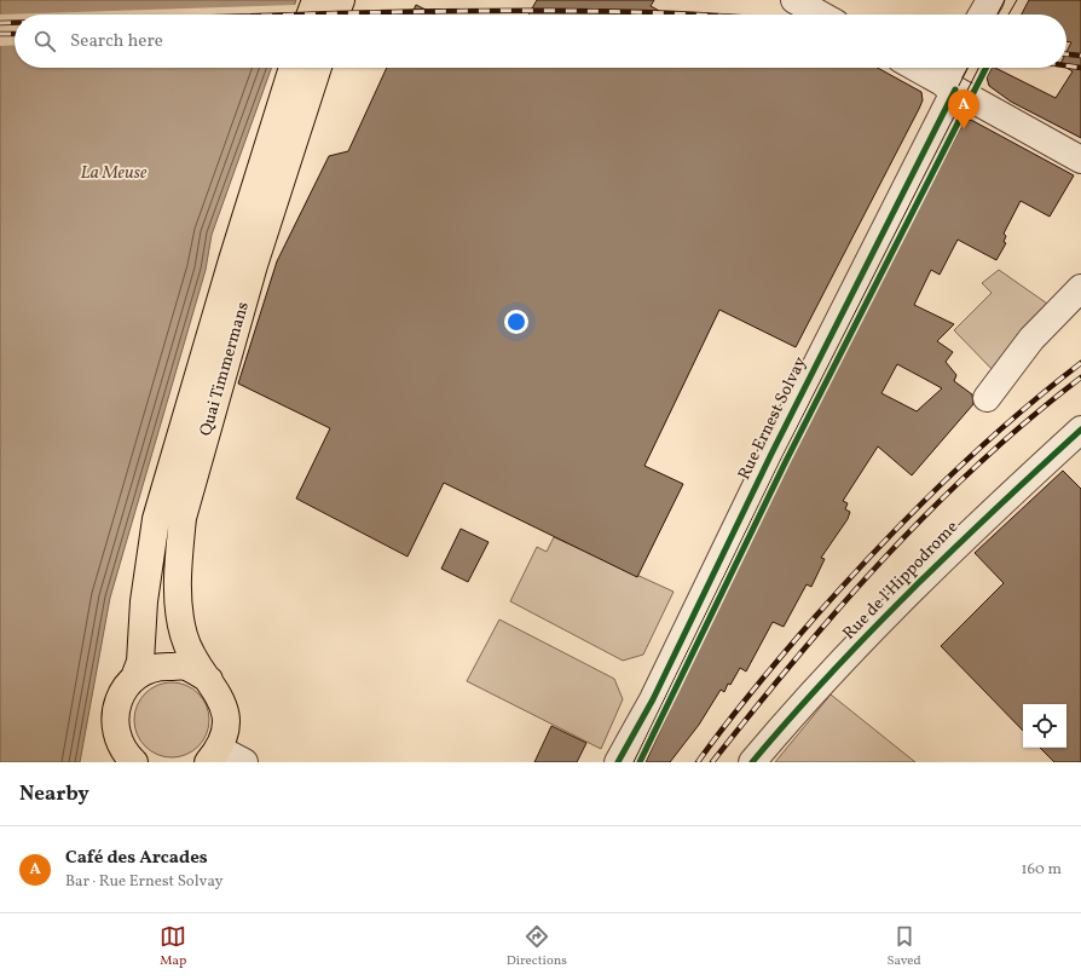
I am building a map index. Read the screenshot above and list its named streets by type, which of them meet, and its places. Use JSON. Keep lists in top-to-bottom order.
{
  "streets": {
    "main road": ["Quai Timmermans"],
    "street": ["Rue Ernest Solvay", "Rue de l'Hippodrome"]
  },
  "water": ["La Meuse"],
  "page": {
    "search": "Search here",
    "pins": "A",
    "heading": "Nearby",
    "list": [
      {
        "mark": "A",
        "name": "Café des Arcades",
        "note": "Bar · Rue Ernest Solvay",
        "value": "160 m"
      }
    ],
    "nav": ["Map", "Directions", "Saved"]
  }
}
